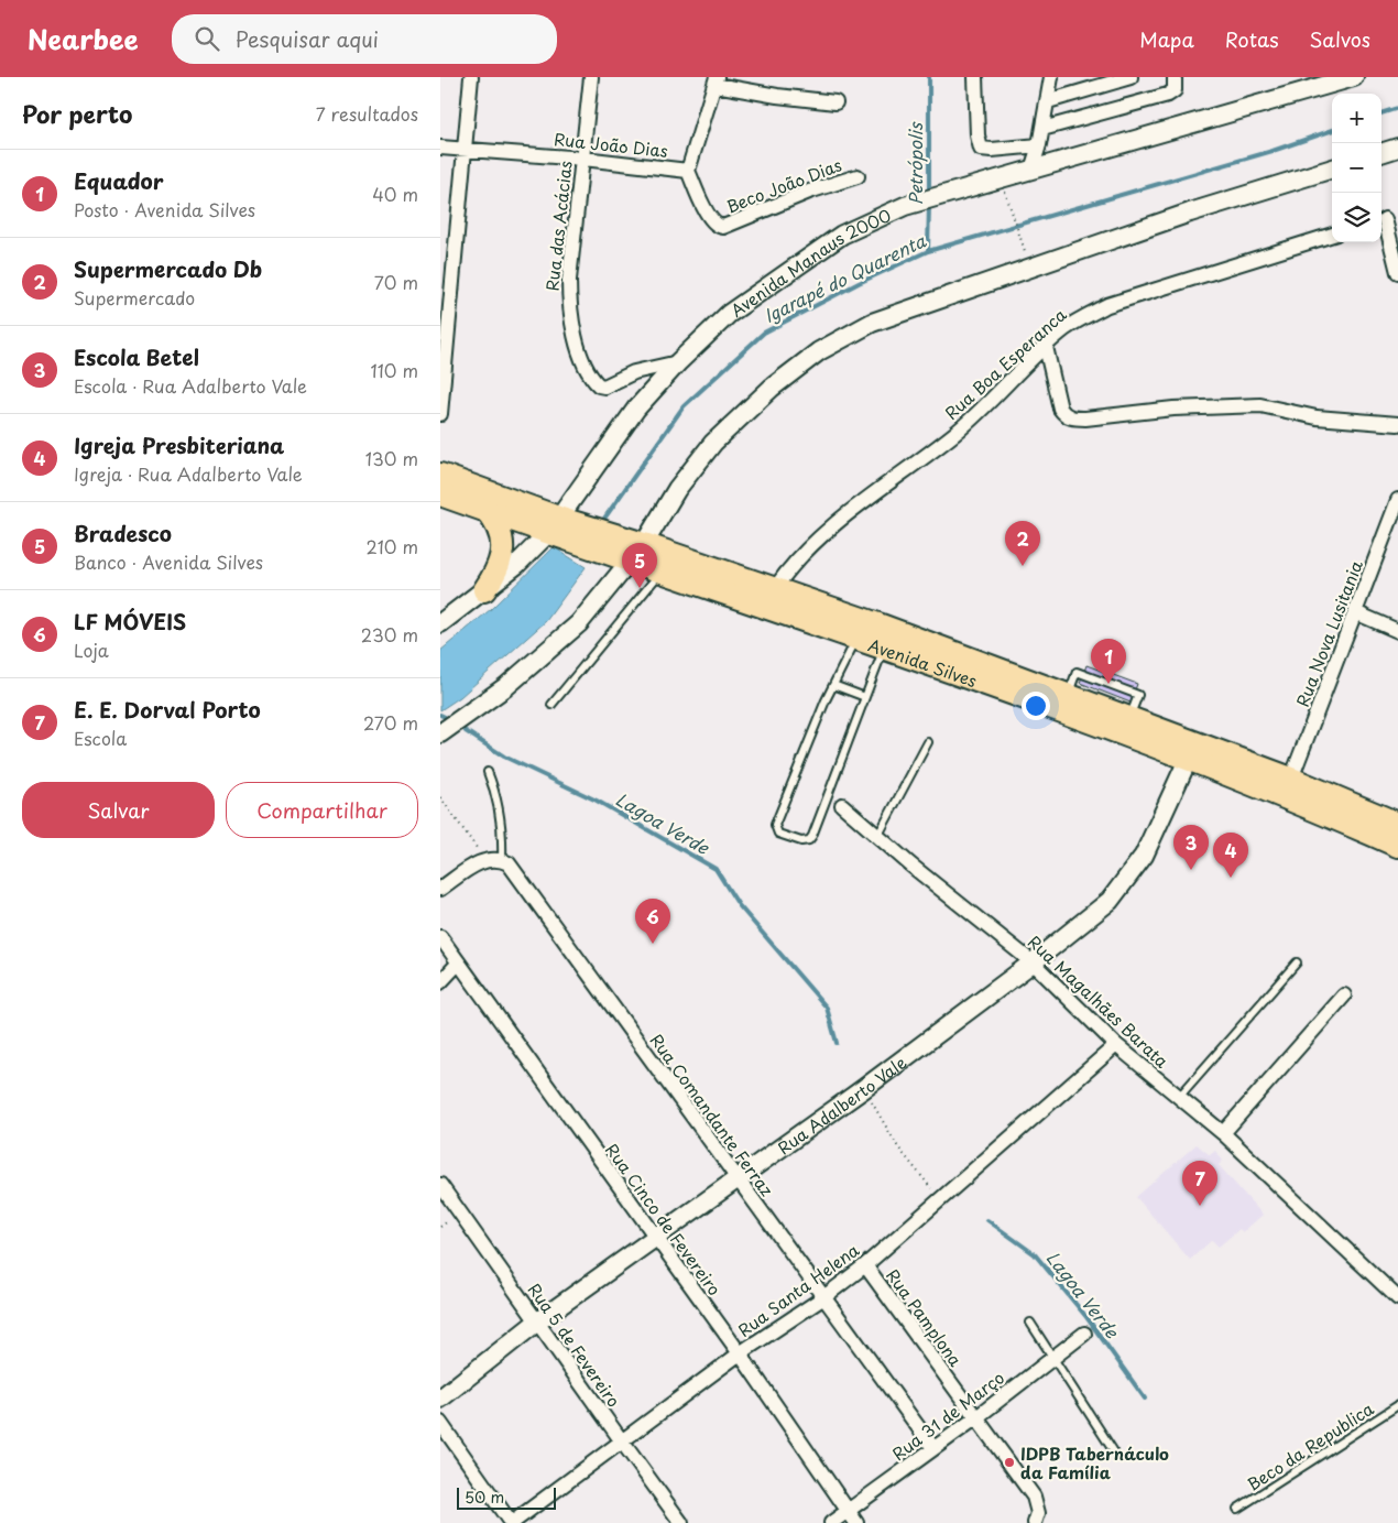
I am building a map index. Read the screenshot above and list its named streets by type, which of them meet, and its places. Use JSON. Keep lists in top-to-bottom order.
{
  "streets": {
    "main road": ["Avenida Silves"],
    "street": [
      "Rua João Dias",
      "Beco João Dias",
      "Rua das Acácias",
      "Avenida Manaus 2000",
      "Rua Boa Esperanca",
      "Rua Nova Lusitania",
      "Rua Magalhães Barata",
      "Rua Adalberto Vale",
      "Rua Comandante Ferraz",
      "Rua Cinco de Fevereiro",
      "Rua Santa Helena",
      "Rua Pamplona",
      "Rua 5 de Fevereiro",
      "Rua 31 de Março"
    ],
    "lane": ["Beco da Republica"]
  },
  "crossings": [
    ["Rua João Dias", "Beco João Dias"],
    ["Rua João Dias", "Rua das Acácias"],
    ["Rua das Acácias", "Avenida Manaus 2000"],
    ["Avenida Manaus 2000", "Avenida Silves"],
    ["Rua Boa Esperanca", "Avenida Silves"],
    ["Rua Nova Lusitania", "Avenida Silves"],
    ["Avenida Silves", "Rua Adalberto Vale"],
    ["Rua Magalhães Barata", "Rua Adalberto Vale"],
    ["Rua Magalhães Barata", "Rua Santa Helena"],
    ["Rua Adalberto Vale", "Rua Comandante Ferraz"],
    ["Rua Adalberto Vale", "Rua Cinco de Fevereiro"],
    ["Rua Adalberto Vale", "Rua 5 de Fevereiro"],
    ["Rua Comandante Ferraz", "Rua Santa Helena"],
    ["Rua Comandante Ferraz", "Rua 31 de Março"],
    ["Rua Cinco de Fevereiro", "Rua Santa Helena"],
    ["Rua Cinco de Fevereiro", "Rua 31 de Março"],
    ["Rua Santa Helena", "Rua Pamplona"],
    ["Rua Santa Helena", "Rua 5 de Fevereiro"],
    ["Rua Pamplona", "Rua 31 de Março"]
  ],
  "water": ["Petrópolis", "Igarapé do Quarenta", "Lagoa Verde"],
  "places": ["IDPB Tabernáculo da Família"],
  "scale_bar": "50 m",
  "page": {
    "header": "Nearbee",
    "search": "Pesquisar aqui",
    "nav": ["Mapa", "Rotas", "Salvos"],
    "heading": ["Por perto", "7 resultados"],
    "map_buttons": ["+", "−"],
    "list": [
      {
        "mark": "1",
        "name": "Equador",
        "note": "Posto · Avenida Silves",
        "value": "40 m"
      },
      {
        "mark": "2",
        "name": "Supermercado Db",
        "note": "Supermercado",
        "value": "70 m"
      },
      {
        "mark": "3",
        "name": "Escola Betel",
        "note": "Escola · Rua Adalberto Vale",
        "value": "110 m"
      },
      {
        "mark": "4",
        "name": "Igreja Presbiteriana",
        "note": "Igreja · Rua Adalberto Vale",
        "value": "130 m"
      },
      {
        "mark": "5",
        "name": "Bradesco",
        "note": "Banco · Avenida Silves",
        "value": "210 m"
      },
      {
        "mark": "6",
        "name": "LF MÓVEIS",
        "note": "Loja",
        "value": "230 m"
      },
      {
        "mark": "7",
        "name": "E. E. Dorval Porto",
        "note": "Escola",
        "value": "270 m"
      }
    ],
    "pins": [
      "2",
      "5",
      "1",
      "3",
      "4",
      "6",
      "7"
    ],
    "buttons": ["Salvar", "Compartilhar"],
    "scale": "50 m"
  }
}
